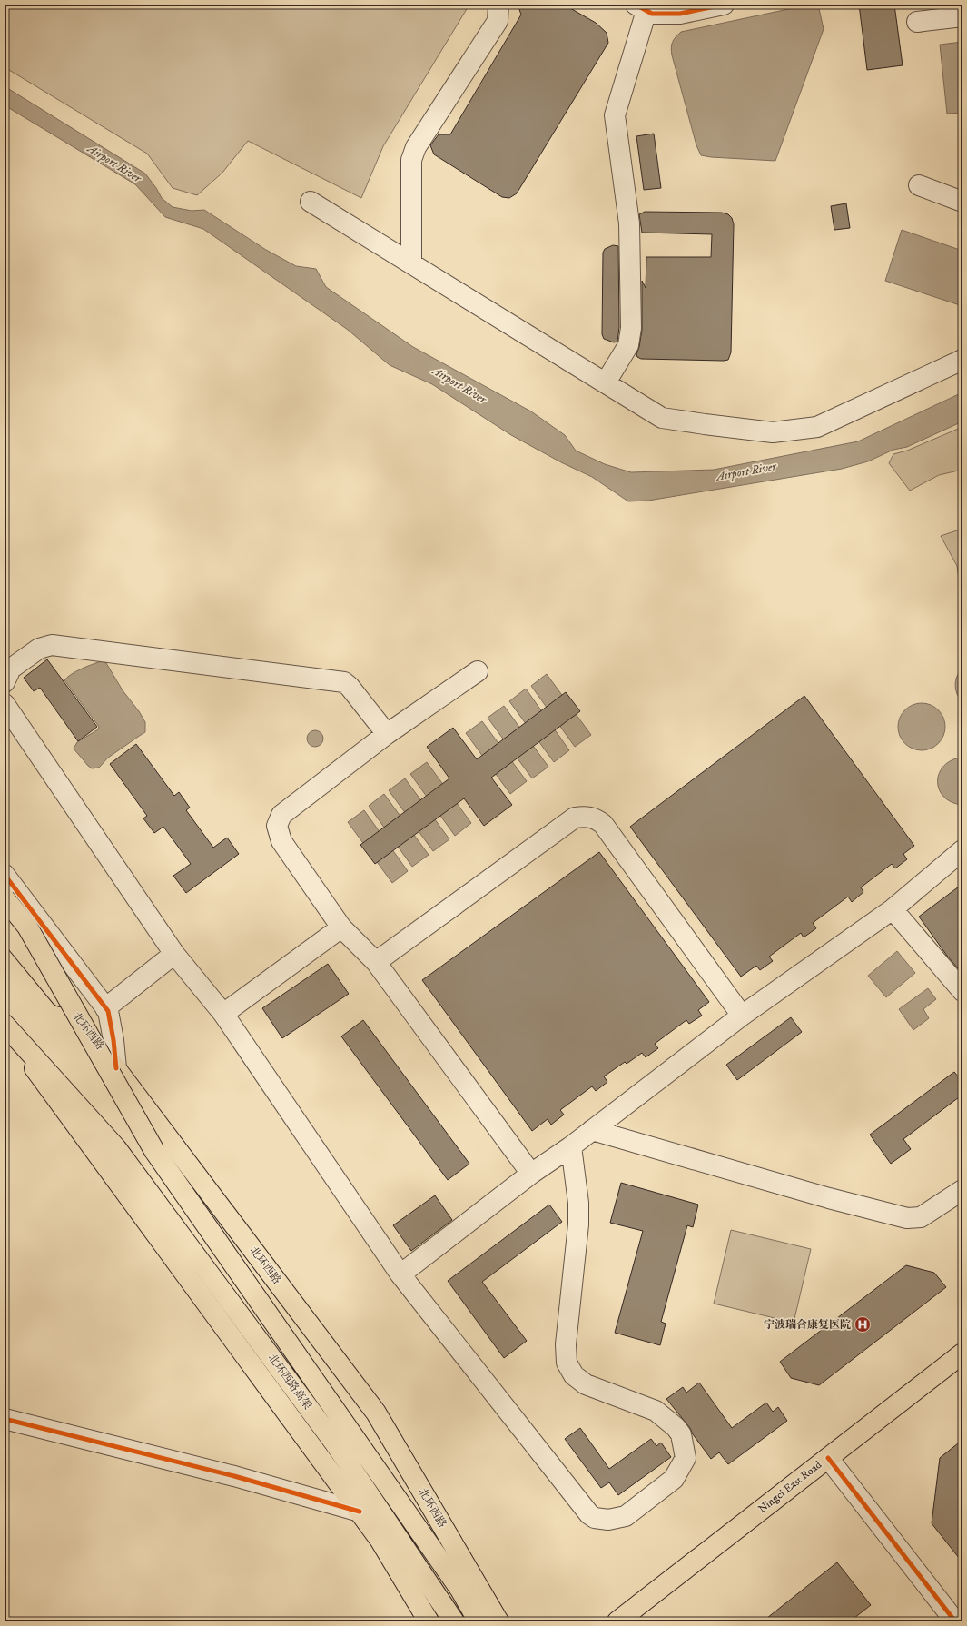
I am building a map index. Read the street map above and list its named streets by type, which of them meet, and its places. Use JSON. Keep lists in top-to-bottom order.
{
  "streets": {
    "main road": ["北环西路", "北环西路高架", "Ningci East Road"]
  },
  "water": ["Airport River"],
  "places": {
    "hospital": ["宁波瑞合康复医院"]
  }
}
